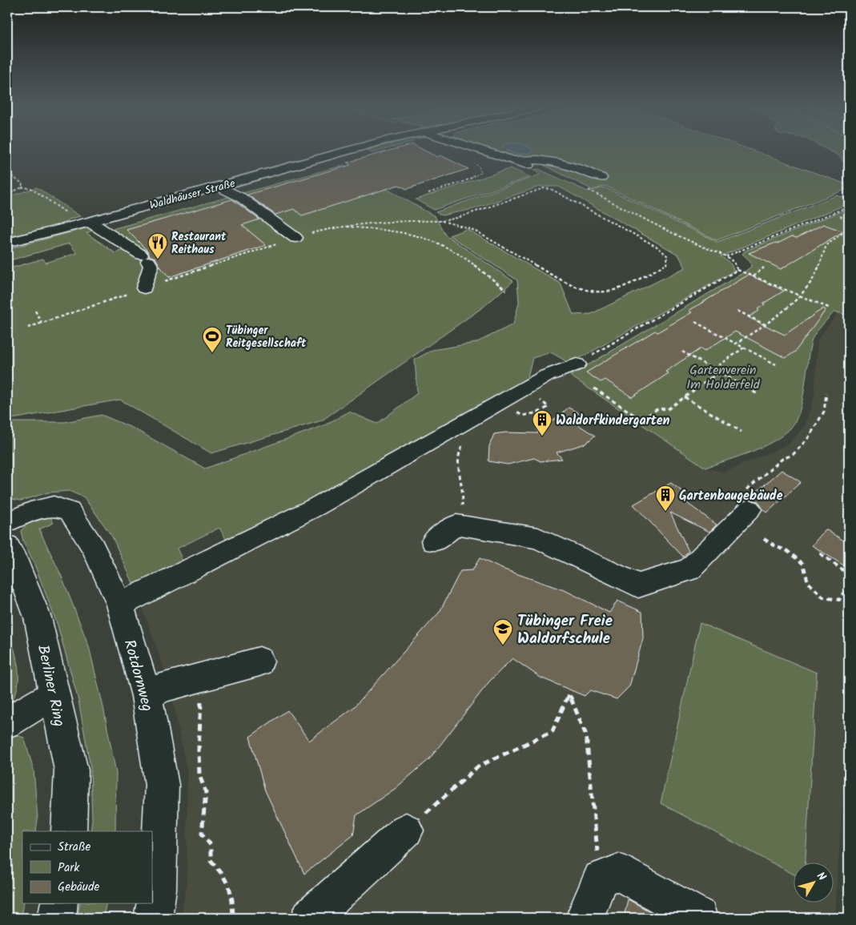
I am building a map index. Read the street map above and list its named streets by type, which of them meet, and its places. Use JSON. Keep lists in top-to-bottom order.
{
  "streets": {
    "street": ["Waldhäuser Straße", "Rotdornweg", "Berliner Ring"]
  },
  "parks": ["Gartenverein Im Holderfeld"],
  "places": {
    "restaurant": ["Restaurant Reithaus"],
    "sports": ["Tübinger Reitgesellschaft"],
    "building": ["Waldorfkindergarten", "Gartenbaugebäude"],
    "school or university": ["Tübinger Freie Waldorfschule"]
  },
  "legend": ["Straße", "Park", "Gebäude"],
  "north": "top right"
}
